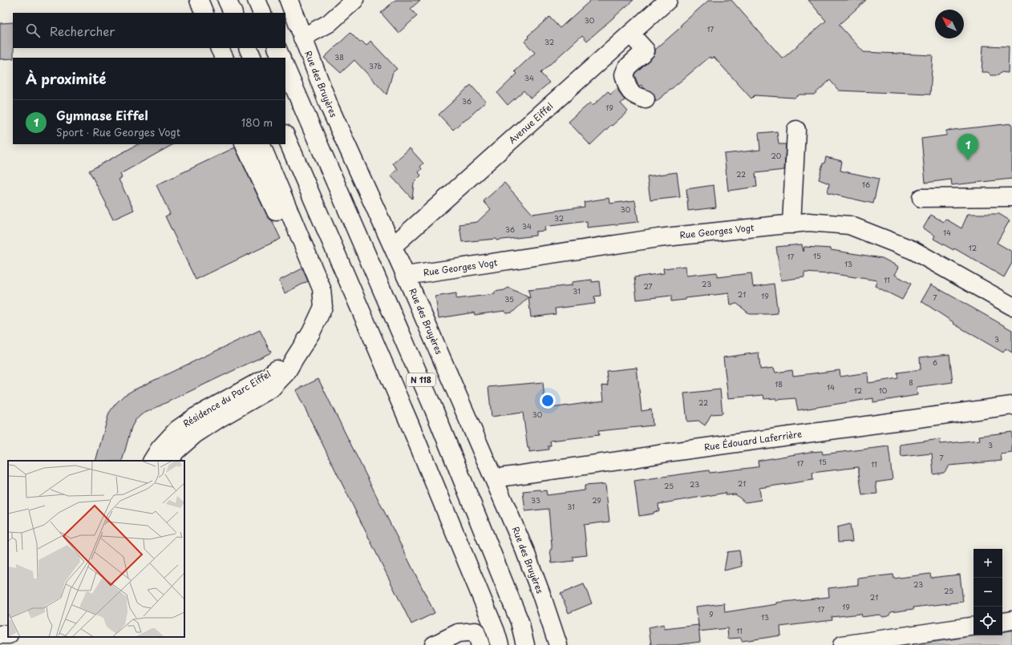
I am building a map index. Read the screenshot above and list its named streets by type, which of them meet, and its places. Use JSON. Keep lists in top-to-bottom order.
{
  "streets": {
    "main road": [
      "Rue des Bruyères",
      "Avenue Eiffel",
      "Rue Georges Vogt",
      "N 118",
      "Résidence du Parc Eiffel",
      "Rue Édouard Laferrière"
    ]
  },
  "crossings": [
    ["Rue des Bruyères", "Avenue Eiffel"],
    ["Rue des Bruyères", "Rue Georges Vogt"],
    ["Rue des Bruyères", "Rue Édouard Laferrière"]
  ],
  "house_numbers": [
    "30",
    "17",
    "32",
    "38",
    "37b",
    "34",
    "36",
    "19",
    "20",
    "22",
    "16",
    "30",
    "32",
    "34",
    "36",
    "14",
    "12",
    "15",
    "17",
    "13",
    "11",
    "23",
    "27",
    "31",
    "21",
    "19",
    "7",
    "35",
    "3",
    "6",
    "8",
    "18",
    "14",
    "12",
    "10",
    "22",
    "30",
    "3",
    "7",
    "15",
    "17",
    "11",
    "21",
    "23",
    "25",
    "33",
    "29",
    "31",
    "23",
    "25",
    "21",
    "19",
    "17",
    "9",
    "13",
    "11"
  ],
  "north": "top left",
  "page": {
    "search": "Rechercher",
    "heading": "À proximité",
    "list": [
      {
        "mark": "1",
        "name": "Gymnase Eiffel",
        "note": "Sport · Rue Georges Vogt",
        "value": "180 m"
      }
    ],
    "pins": "1",
    "map_buttons": ["+", "−"]
  }
}
